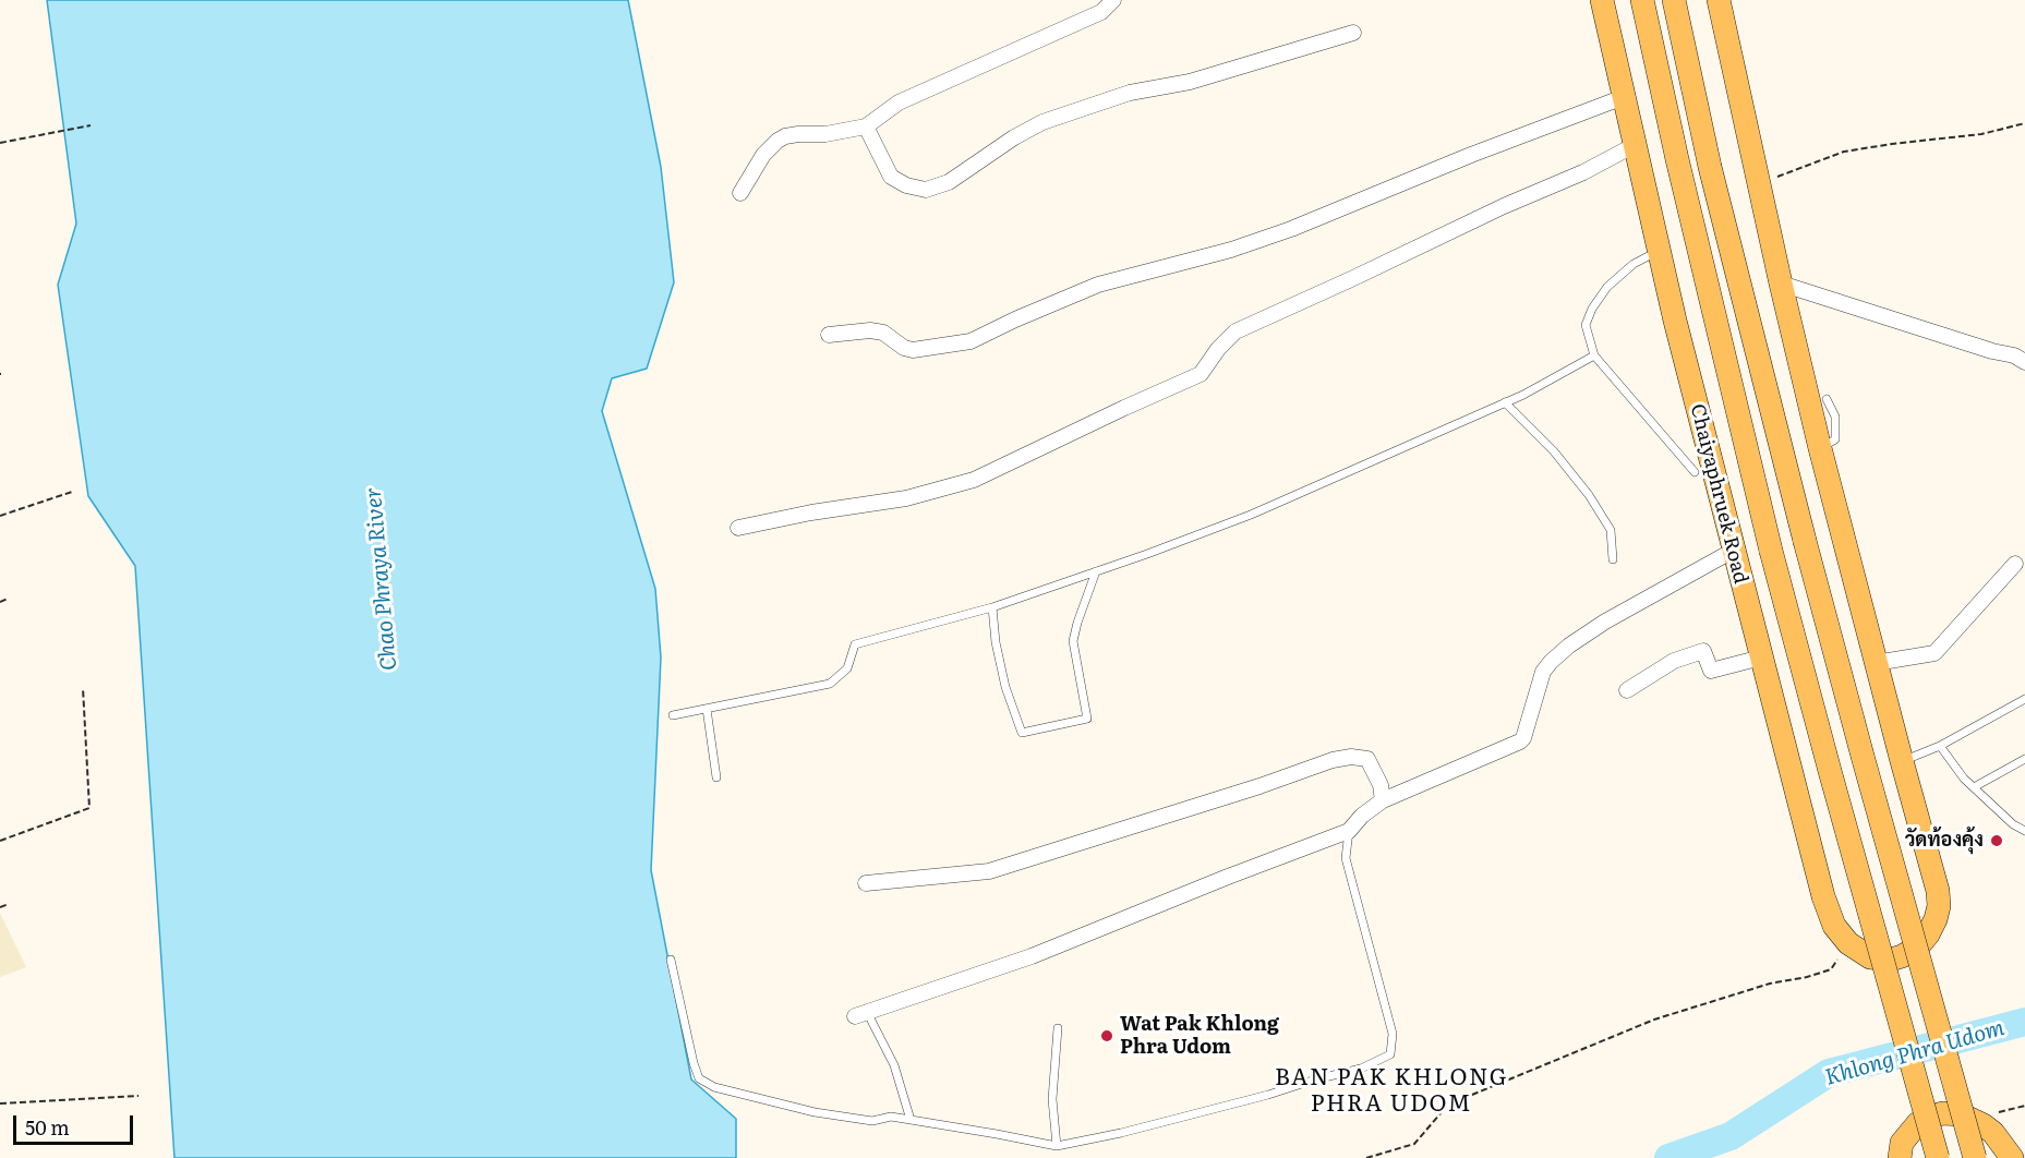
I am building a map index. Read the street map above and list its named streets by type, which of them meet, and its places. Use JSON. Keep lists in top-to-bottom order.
{
  "streets": {
    "main road": ["Chaiyaphruek Road"]
  },
  "districts": ["BAN PAK KHLONG PHRA UDOM"],
  "water": ["Chao Phraya River", "Khlong Phra Udom"],
  "places": ["วัดท้องคุ้ง", "Wat Pak Khlong Phra Udom"],
  "scale_bar": "50 m"
}
